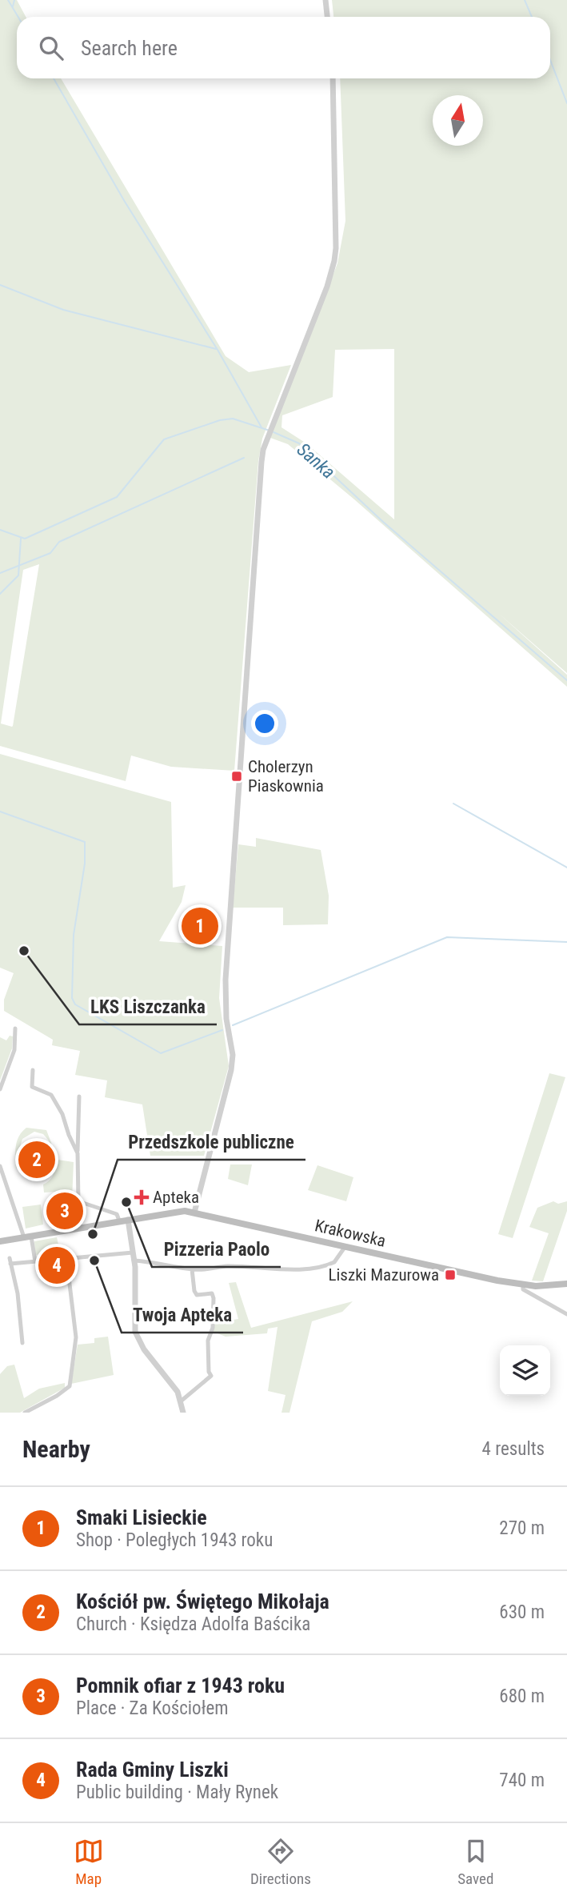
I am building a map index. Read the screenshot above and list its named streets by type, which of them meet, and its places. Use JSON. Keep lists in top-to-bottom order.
{
  "streets": {
    "main road": ["Krakowska"]
  },
  "water": ["Sanka"],
  "places": {
    "transit": ["Cholerzyn Piaskownia", "Liszki Mazurowa"],
    "other": [
      "LKS Liszczanka",
      "Pizzeria Paolo",
      "Przedszkole publiczne",
      "Twoja Apteka"
    ],
    "health": ["Apteka"]
  },
  "north": "top",
  "page": {
    "search": "Search here",
    "pins": [
      "1",
      "2",
      "3",
      "4"
    ],
    "heading": ["Nearby", "4 results"],
    "list": [
      {
        "mark": "1",
        "name": "Smaki Lisieckie",
        "note": "Shop · Poległych 1943 roku",
        "value": "270 m"
      },
      {
        "mark": "2",
        "name": "Kościół pw. Świętego Mikołaja",
        "note": "Church · Księdza Adolfa Baścika",
        "value": "630 m"
      },
      {
        "mark": "3",
        "name": "Pomnik ofiar z 1943 roku",
        "note": "Place · Za Kościołem",
        "value": "680 m"
      },
      {
        "mark": "4",
        "name": "Rada Gminy Liszki",
        "note": "Public building · Mały Rynek",
        "value": "740 m"
      }
    ],
    "nav": ["Map", "Directions", "Saved"]
  }
}
